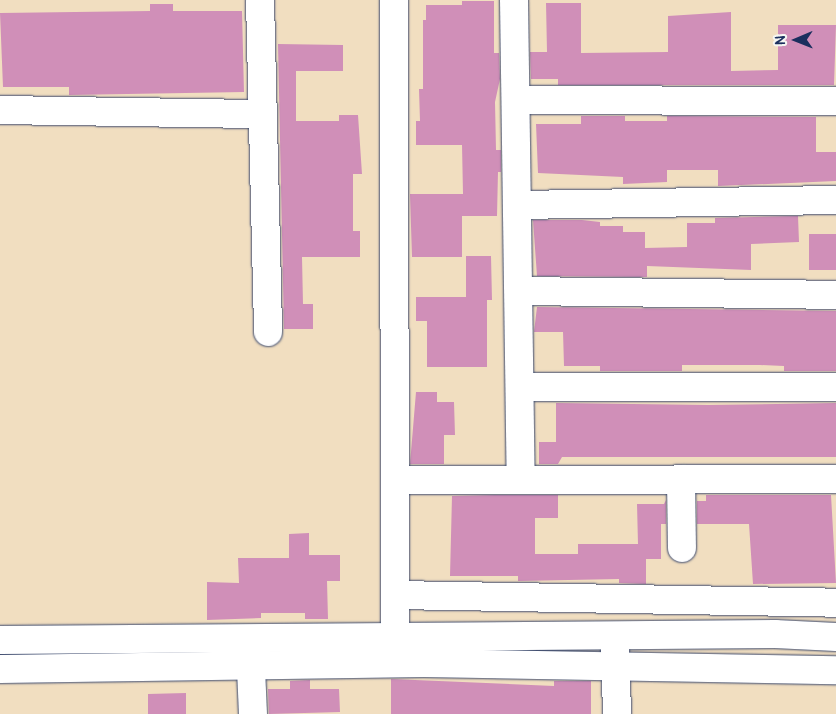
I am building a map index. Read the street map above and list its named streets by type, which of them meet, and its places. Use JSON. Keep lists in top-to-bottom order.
{
  "north": "left"
}
